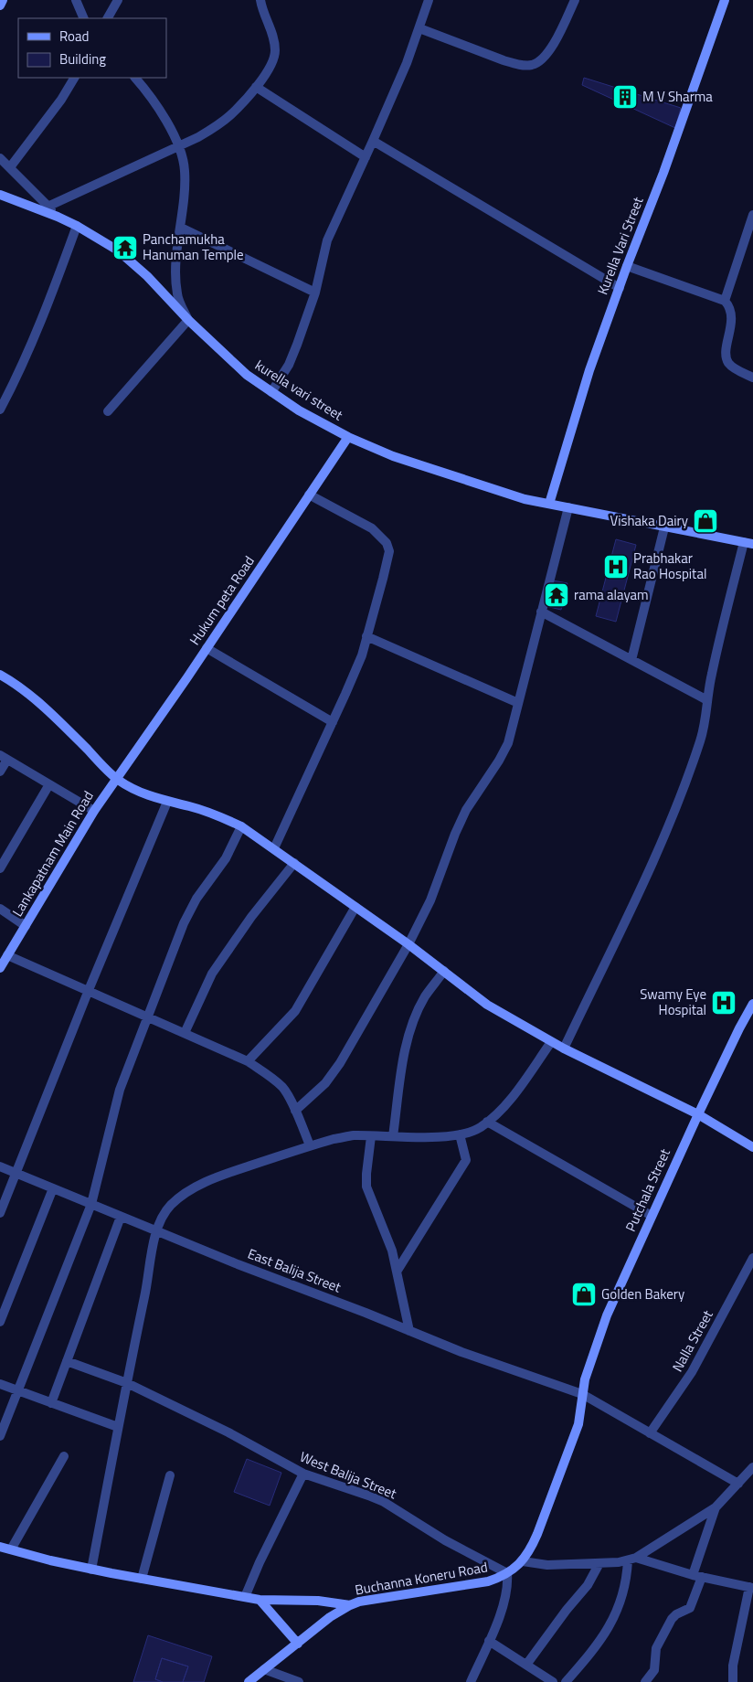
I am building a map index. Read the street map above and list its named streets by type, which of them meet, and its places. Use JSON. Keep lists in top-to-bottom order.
{
  "streets": {
    "street": [
      "Kurella Vari Street",
      "kurella vari street",
      "Hukum peta Road",
      "Lankapatnam Main Road",
      "Putchala Street",
      "East Balija Street",
      "Nalla Street",
      "West Balija Street",
      "Buchanna Koneru Road"
    ]
  },
  "crossings": [
    ["Kurella Vari Street", "kurella vari street"],
    ["kurella vari street", "Hukum peta Road"],
    ["Hukum peta Road", "Lankapatnam Main Road"],
    ["Putchala Street", "East Balija Street"],
    ["Putchala Street", "Buchanna Koneru Road"],
    ["East Balija Street", "Nalla Street"],
    ["East Balija Street", "Buchanna Koneru Road"],
    ["West Balija Street", "Buchanna Koneru Road"]
  ],
  "places": {
    "building": ["M V Sharma"],
    "temple": ["Panchamukha Hanuman Temple", "rama alayam"],
    "shop": ["Vishaka Dairy", "Golden Bakery"],
    "hospital": ["Prabhakar Rao Hospital", "Swamy Eye Hospital"]
  },
  "legend": ["Road", "Building"]
}
